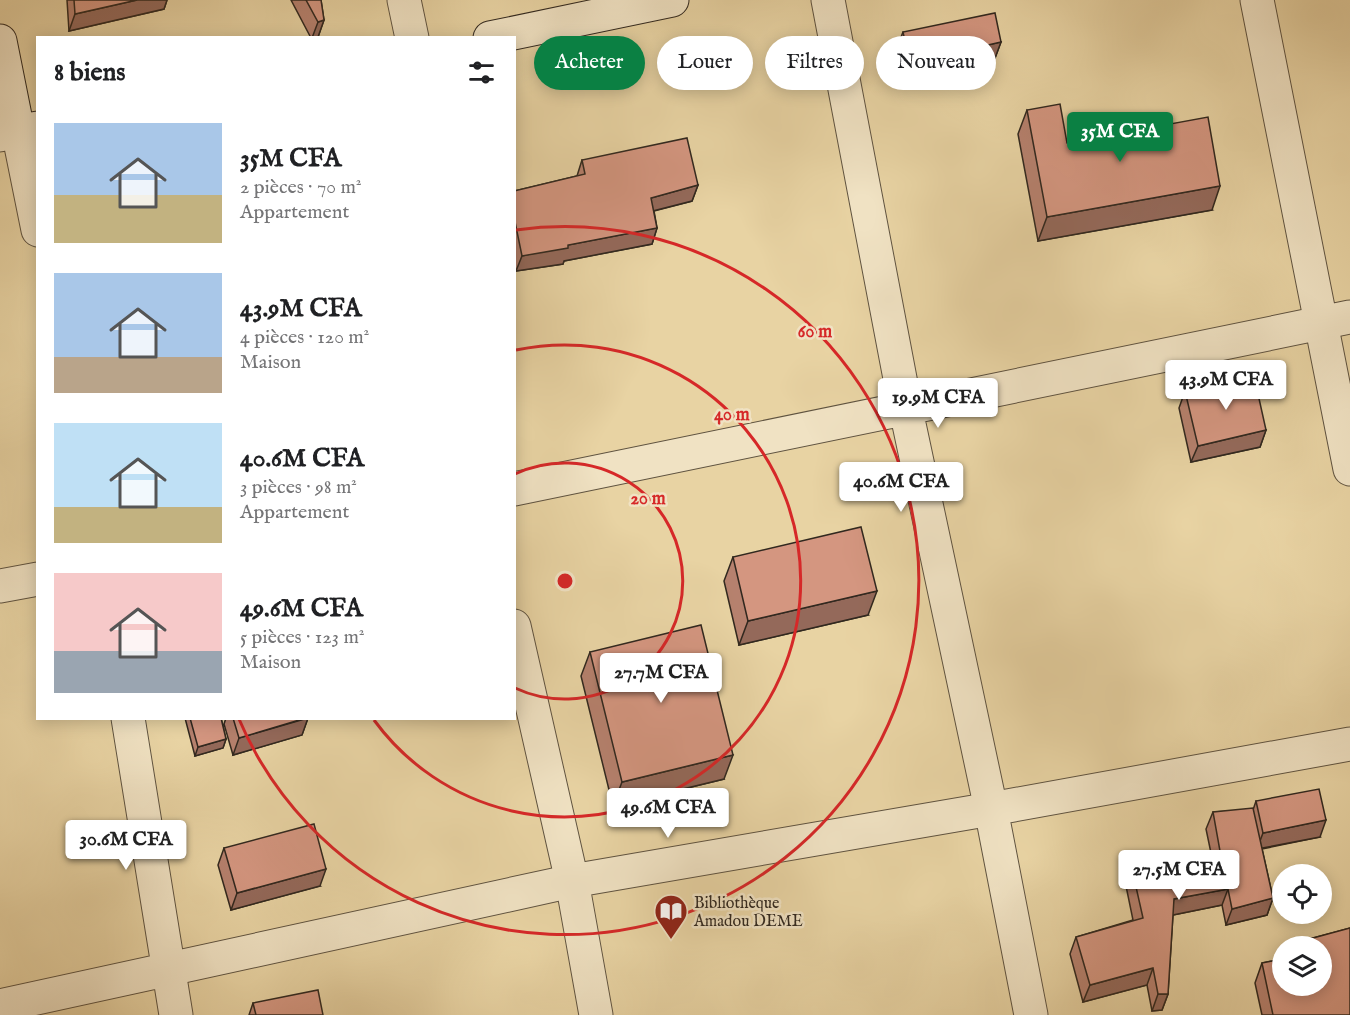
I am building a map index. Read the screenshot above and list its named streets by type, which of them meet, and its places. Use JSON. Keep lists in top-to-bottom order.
{
  "places": {
    "library": ["Bibliothèque Amadou DEME"]
  },
  "page": {
    "chip": [
      "Acheter",
      "Louer",
      "Filtres",
      "Nouveau"
    ],
    "heading": "8 biens",
    "list": [
      {
        "name": "35M CFA",
        "note": "2 pièces · 70 m² · Appartement"
      },
      {
        "name": "43.9M CFA",
        "note": "4 pièces · 120 m² · Maison"
      },
      {
        "name": "40.6M CFA",
        "note": "3 pièces · 98 m² · Appartement"
      },
      {
        "name": "49.6M CFA",
        "note": "5 pièces · 123 m² · Maison"
      }
    ],
    "price": [
      "35M CFA",
      "43.9M CFA",
      "19.9M CFA",
      "40.6M CFA",
      "27.7M CFA",
      "49.6M CFA",
      "30.6M CFA",
      "27.5M CFA"
    ]
  },
  "rings": ["60 m", "40 m", "20 m"]
}
